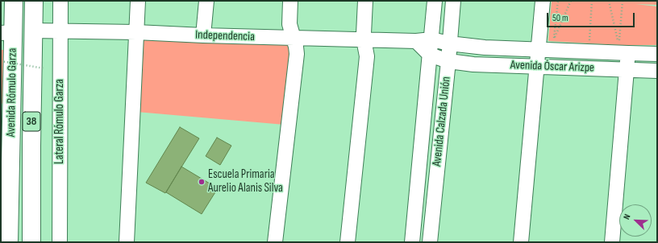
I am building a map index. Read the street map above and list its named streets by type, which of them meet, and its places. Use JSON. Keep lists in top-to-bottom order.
{
  "streets": {
    "main road": ["Avenida Rómulo Garza", "38"],
    "street": [
      "Independencia",
      "Avenida Óscar Arizpe",
      "Lateral Rómulo Garza",
      "Avenida Calzada Unión"
    ]
  },
  "crossings": [
    ["Independencia", "Avenida Óscar Arizpe"],
    ["Independencia", "Avenida Rómulo Garza"],
    ["Independencia", "Lateral Rómulo Garza"],
    ["Independencia", "Avenida Calzada Unión"],
    ["Avenida Óscar Arizpe", "Avenida Calzada Unión"]
  ],
  "places": ["Escuela Primaria Aurelio Alanis Silva"],
  "scale_bar": "50 m",
  "north": "top left"
}
